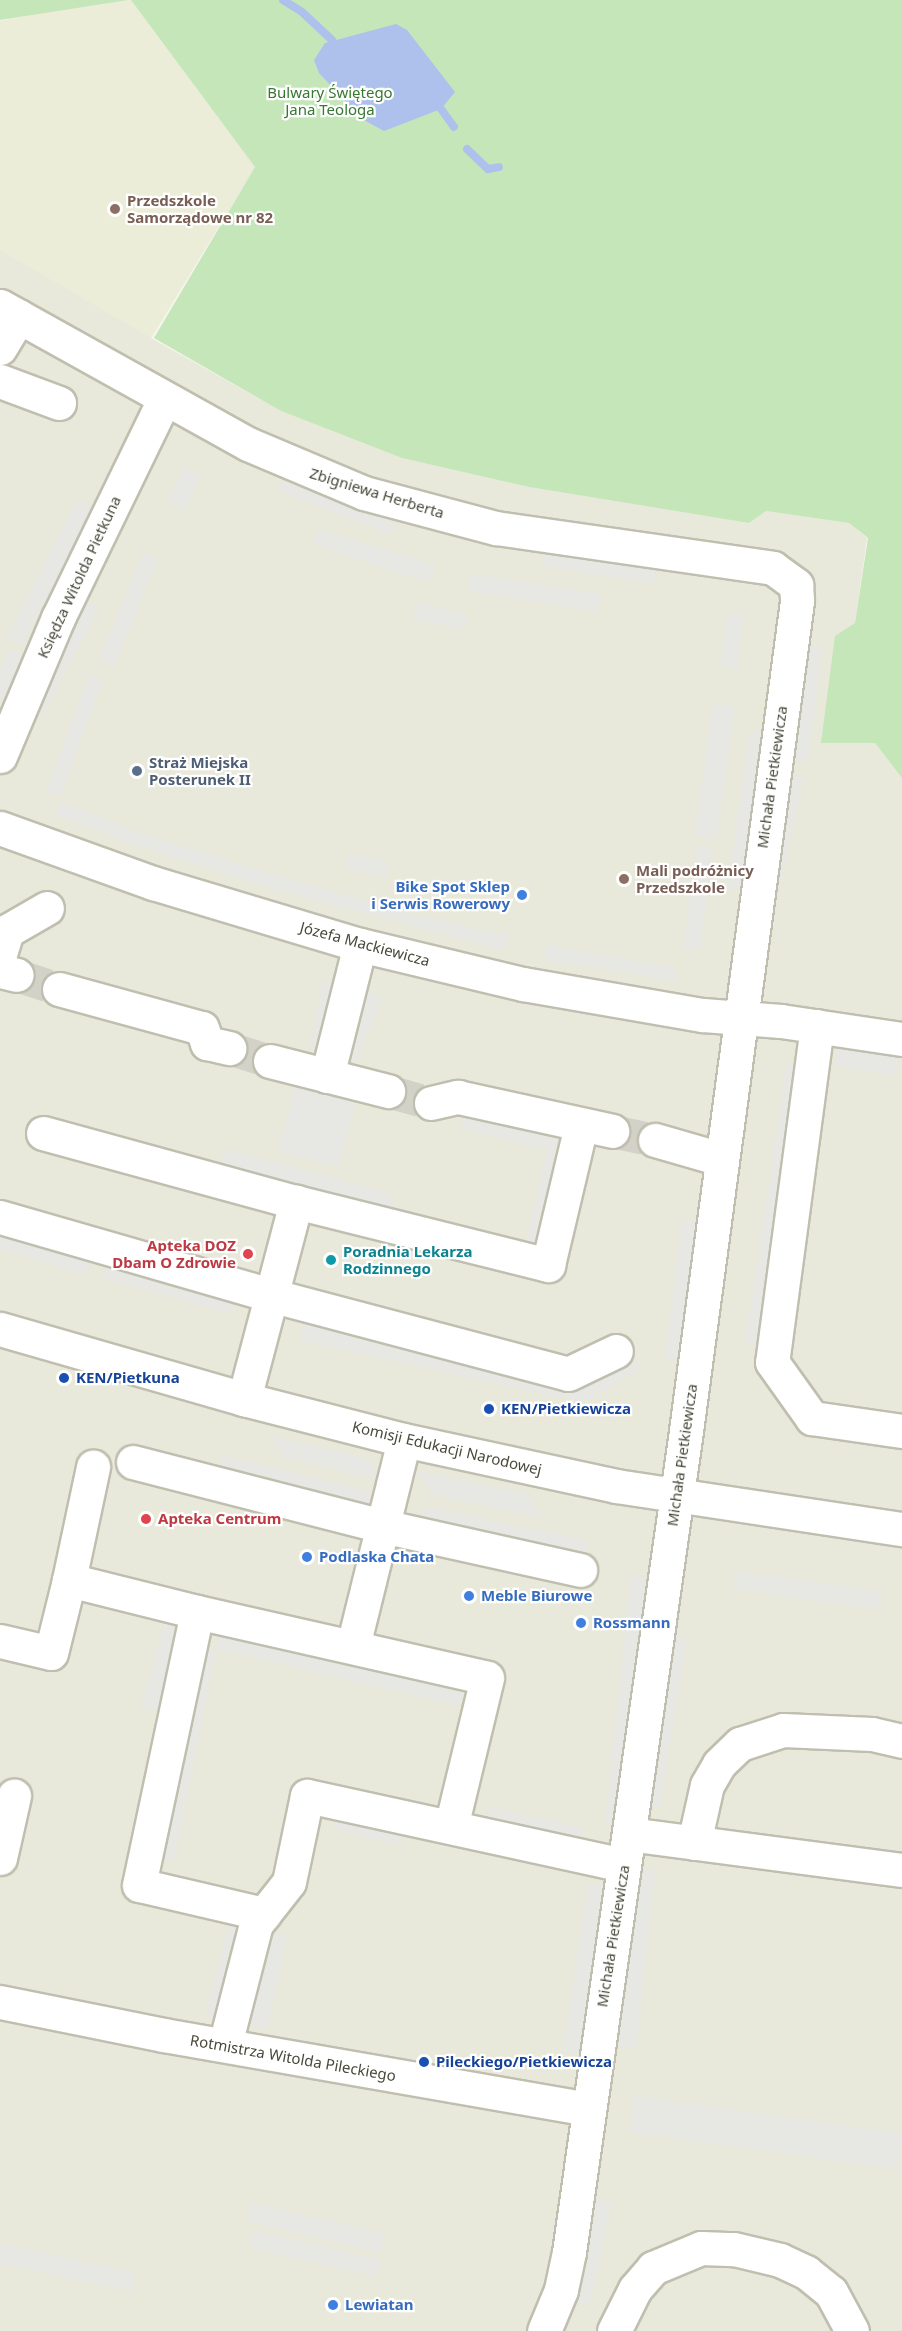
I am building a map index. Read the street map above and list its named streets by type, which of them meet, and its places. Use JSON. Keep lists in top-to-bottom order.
{
  "streets": {
    "street": [
      "Zbigniewa Herberta",
      "Księdza Witolda Pietkuna",
      "Michała Pietkiewicza",
      "Józefa Mackiewicza",
      "Komisji Edukacji Narodowej",
      "Rotmistrza Witolda Pileckiego"
    ]
  },
  "crossings": [
    ["Zbigniewa Herberta", "Księdza Witolda Pietkuna"],
    ["Zbigniewa Herberta", "Michała Pietkiewicza"],
    ["Michała Pietkiewicza", "Józefa Mackiewicza"],
    ["Michała Pietkiewicza", "Komisji Edukacji Narodowej"],
    ["Michała Pietkiewicza", "Rotmistrza Witolda Pileckiego"]
  ],
  "parks": ["Bulwary Świętego Jana Teologa"],
  "places": [
    "Przedszkole Samorządowe nr 82",
    "Straż Miejska Posterunek II",
    "Mali podróżnicy Przedszkole",
    "Bike Spot Sklep i Serwis Rowerowy",
    "Apteka DOZ Dbam O Zdrowie",
    "Poradnia Lekarza Rodzinnego",
    "KEN/Pietkuna",
    "KEN/Pietkiewicza",
    "Apteka Centrum",
    "Podlaska Chata",
    "Meble Biurowe",
    "Rossmann",
    "Pileckiego/Pietkiewicza",
    "Lewiatan"
  ]
}
